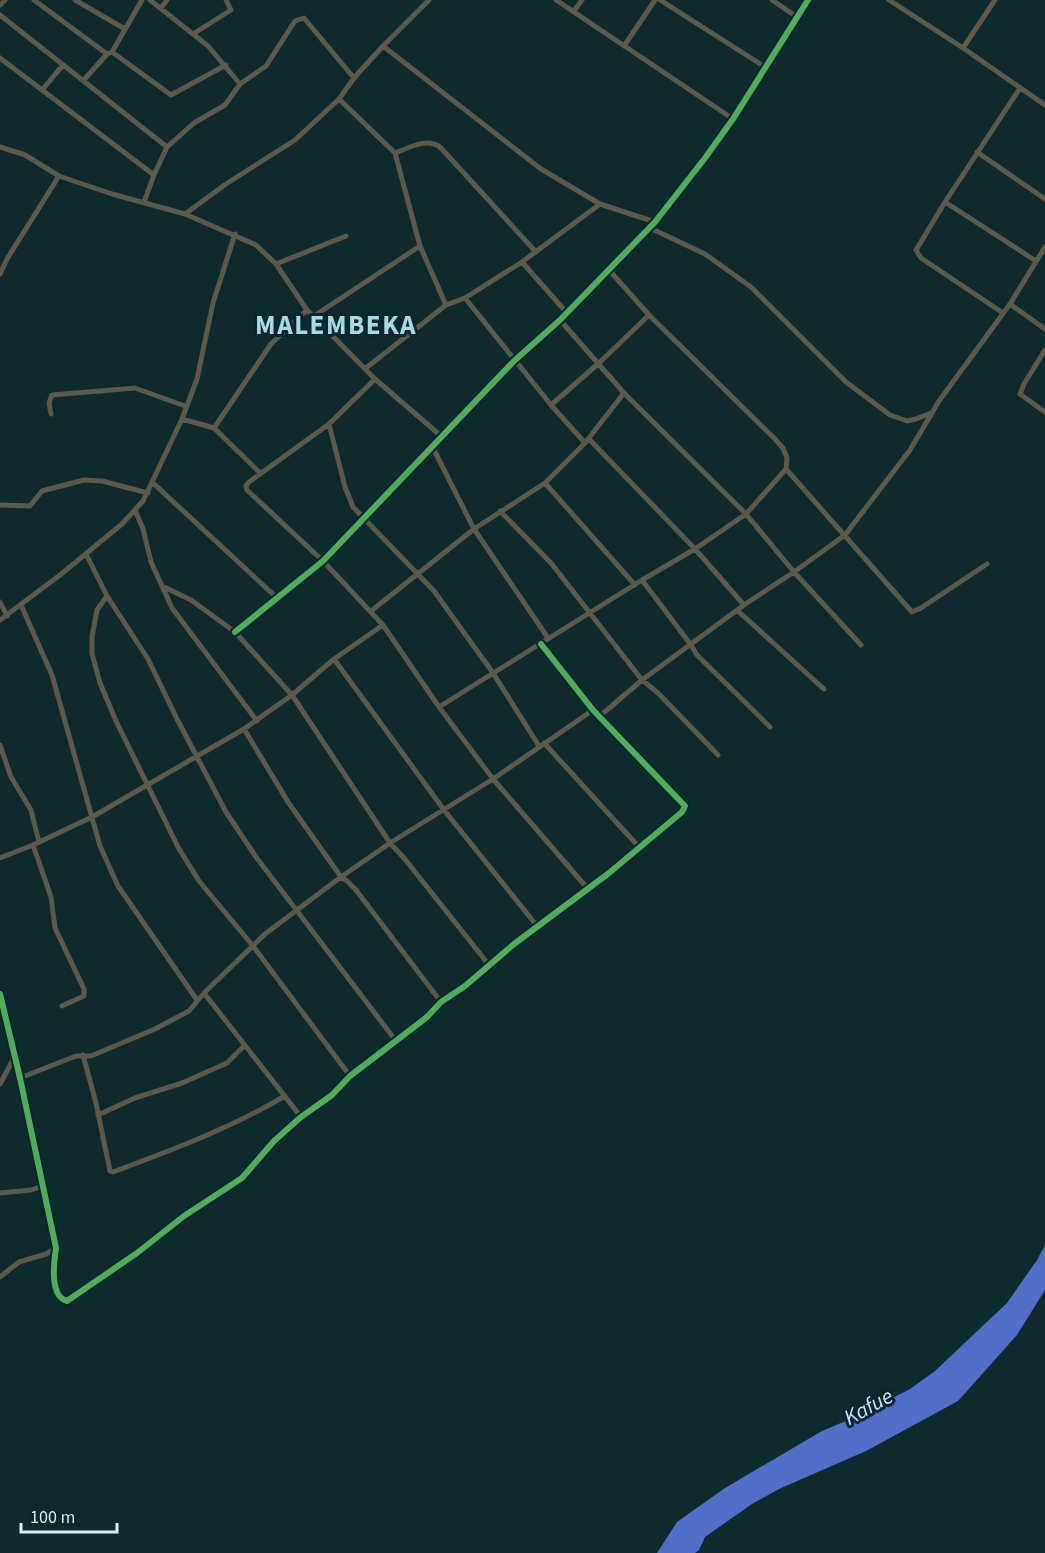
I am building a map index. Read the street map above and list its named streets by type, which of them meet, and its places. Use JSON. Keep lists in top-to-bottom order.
{
  "districts": ["MALEMBEKA"],
  "water": ["Kafue"],
  "scale_bar": "100 m"
}
